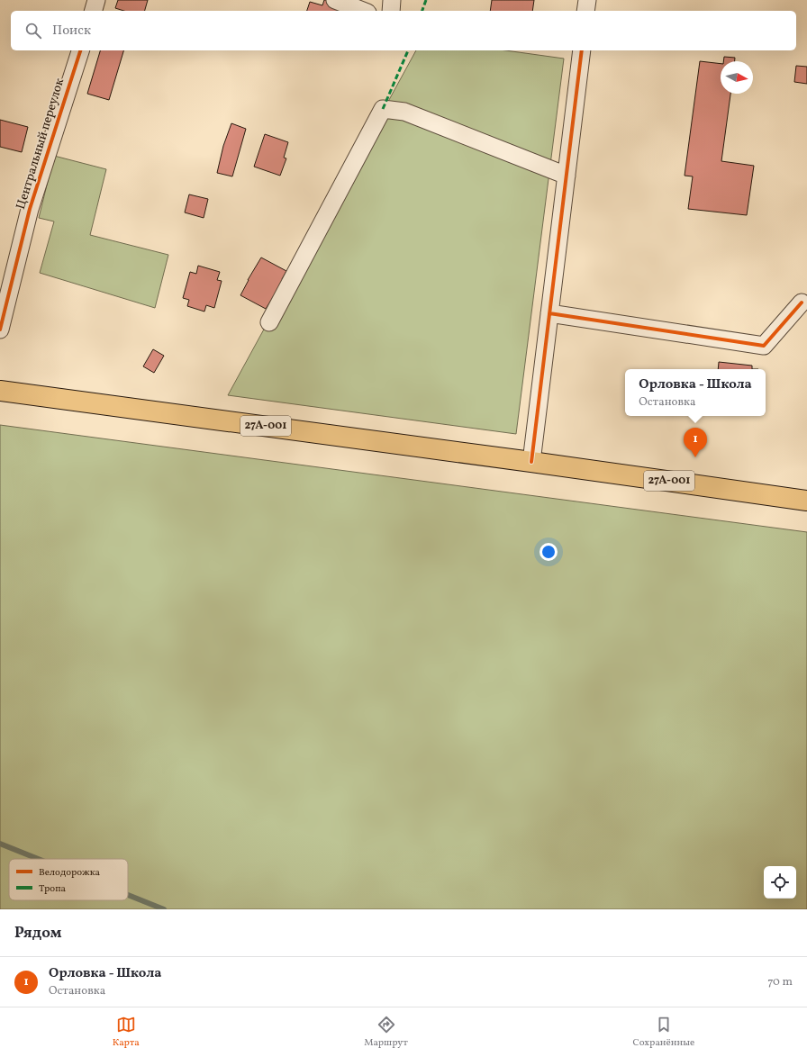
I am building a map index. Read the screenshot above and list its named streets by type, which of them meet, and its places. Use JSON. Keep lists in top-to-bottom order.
{
  "streets": {
    "main road": ["27А-001"],
    "street": ["Центральный переулок"]
  },
  "legend": ["Велодорожка", "Тропа"],
  "north": "right",
  "page": {
    "search": "Поиск",
    "popup": ["Орловка - Школа", "Остановка"],
    "pins": "1",
    "heading": "Рядом",
    "list": [
      {
        "mark": "1",
        "name": "Орловка - Школа",
        "note": "Остановка",
        "value": "70 m"
      }
    ],
    "nav": ["Карта", "Маршрут", "Сохранённые"]
  }
}
